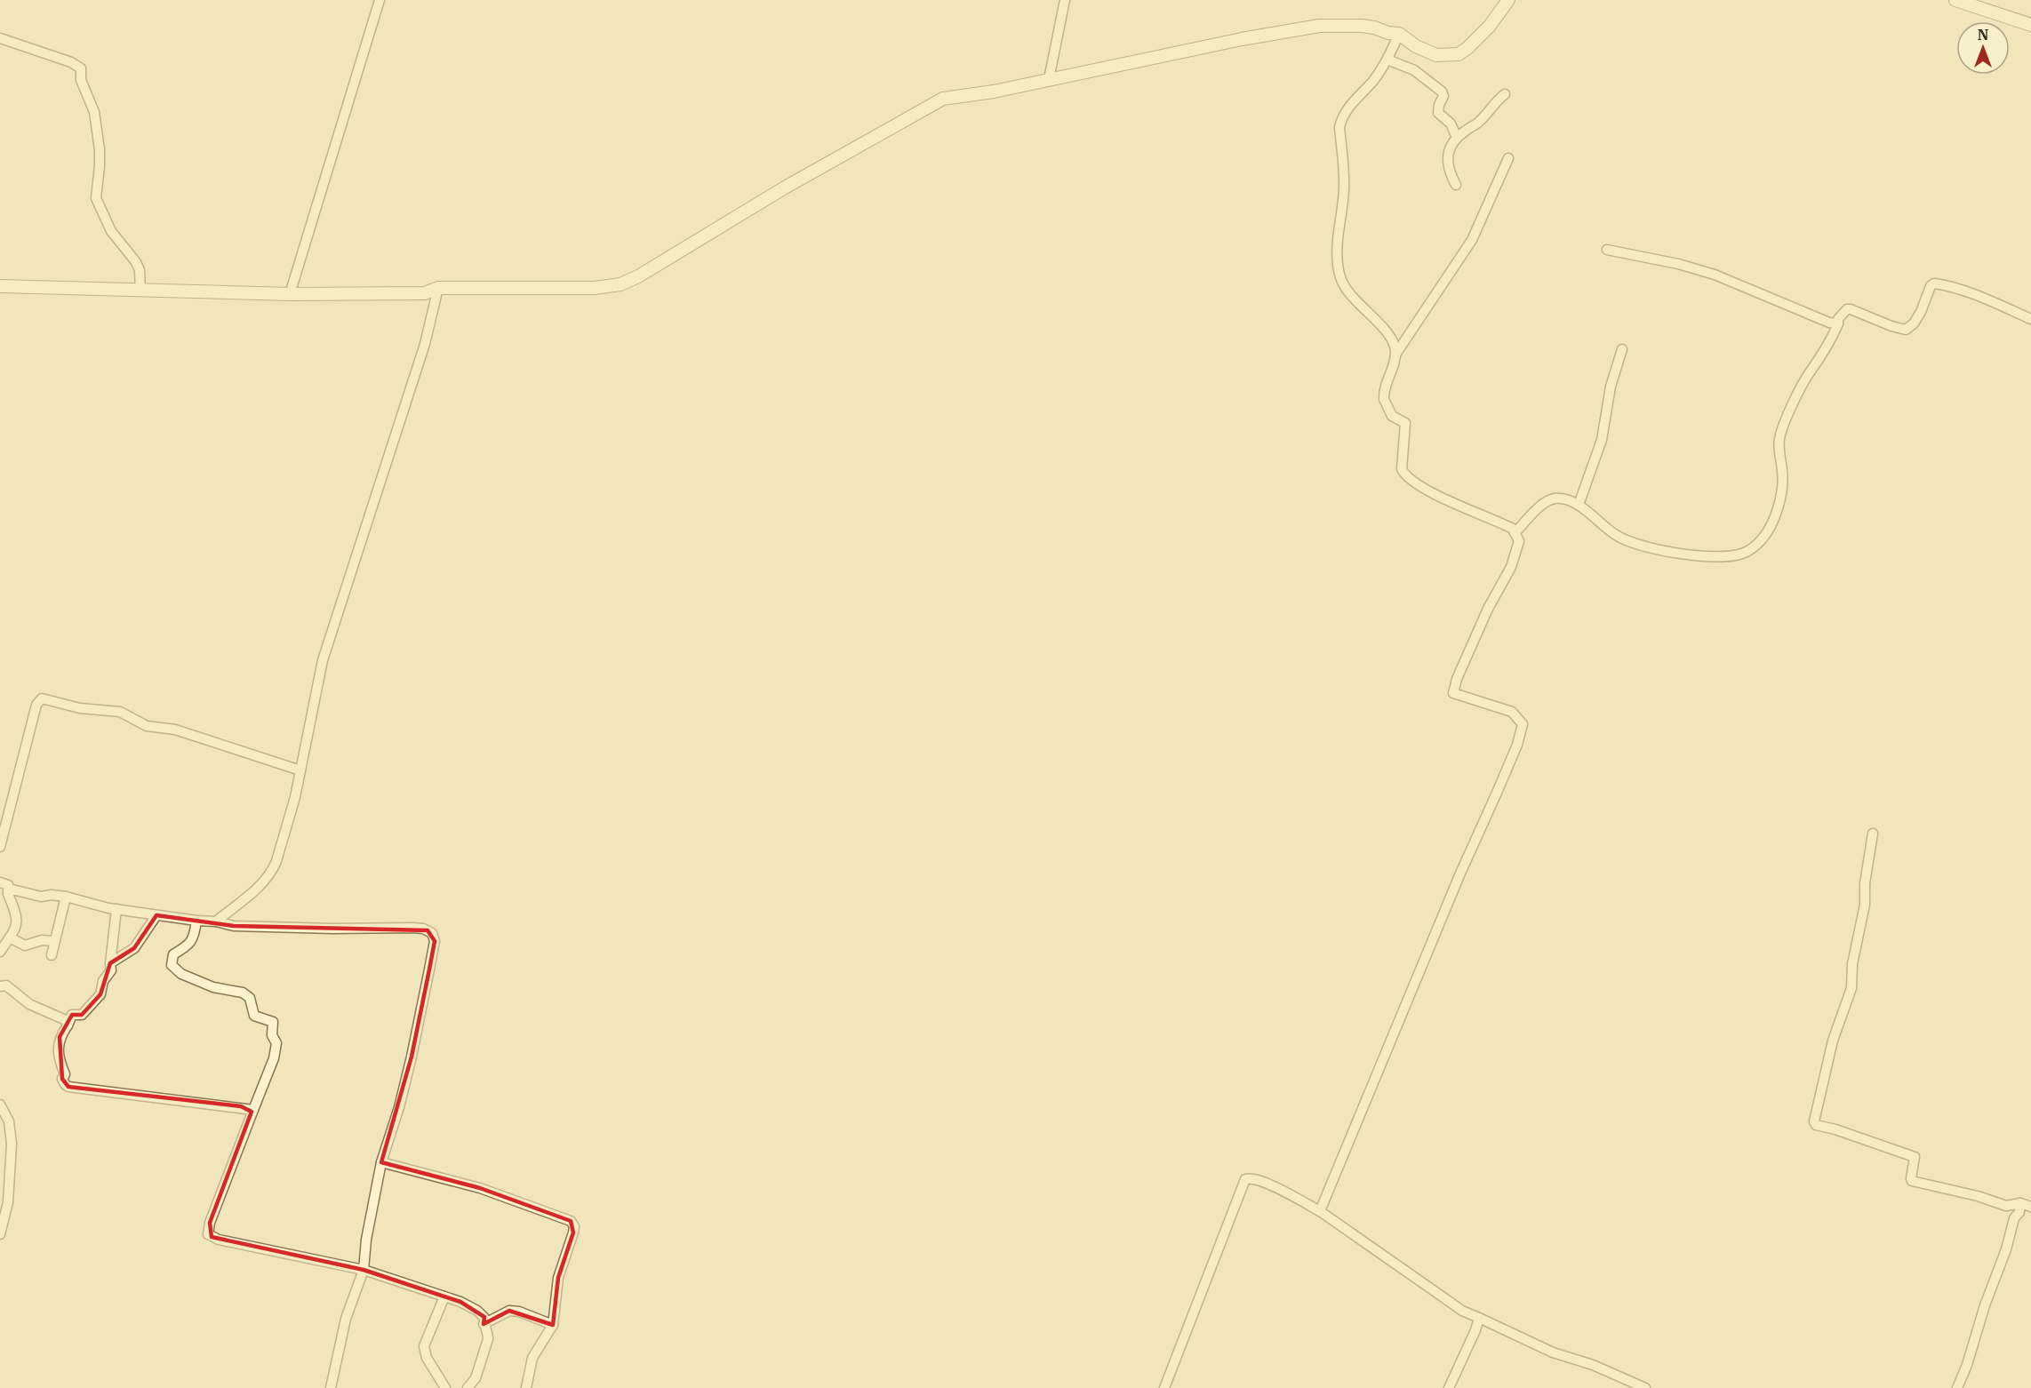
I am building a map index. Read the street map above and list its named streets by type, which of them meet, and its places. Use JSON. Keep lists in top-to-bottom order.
{
  "north": "top"
}
